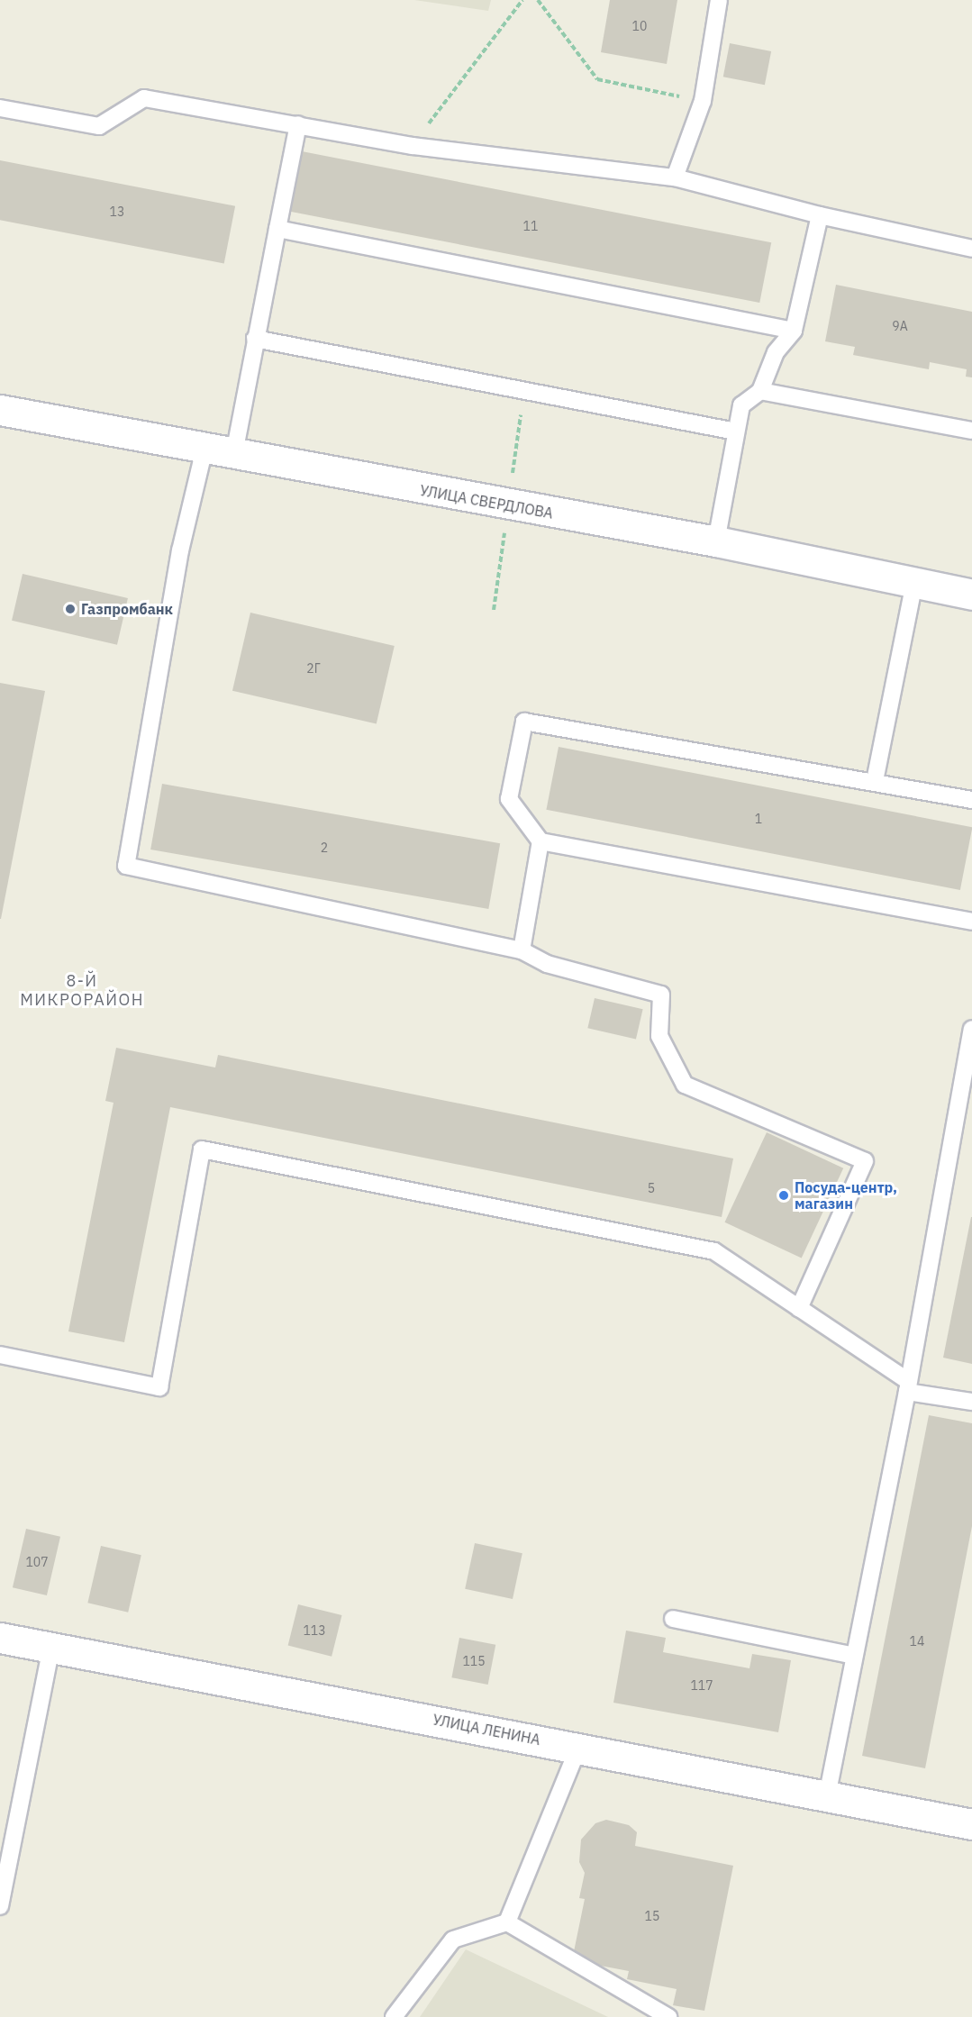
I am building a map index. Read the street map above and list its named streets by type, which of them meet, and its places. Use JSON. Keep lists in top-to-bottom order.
{
  "streets": {
    "main road": ["УЛИЦА СВЕРДЛОВА", "УЛИЦА ЛЕНИНА"]
  },
  "districts": ["8-Й МИКРОРАЙОН"],
  "places": ["Газпромбанк", "Посуда-центр, магазин"],
  "house_numbers": [
    "10",
    "13",
    "11",
    "9А",
    "2Г",
    "1",
    "2",
    "5",
    "107",
    "113",
    "14",
    "115",
    "117",
    "15"
  ]
}
